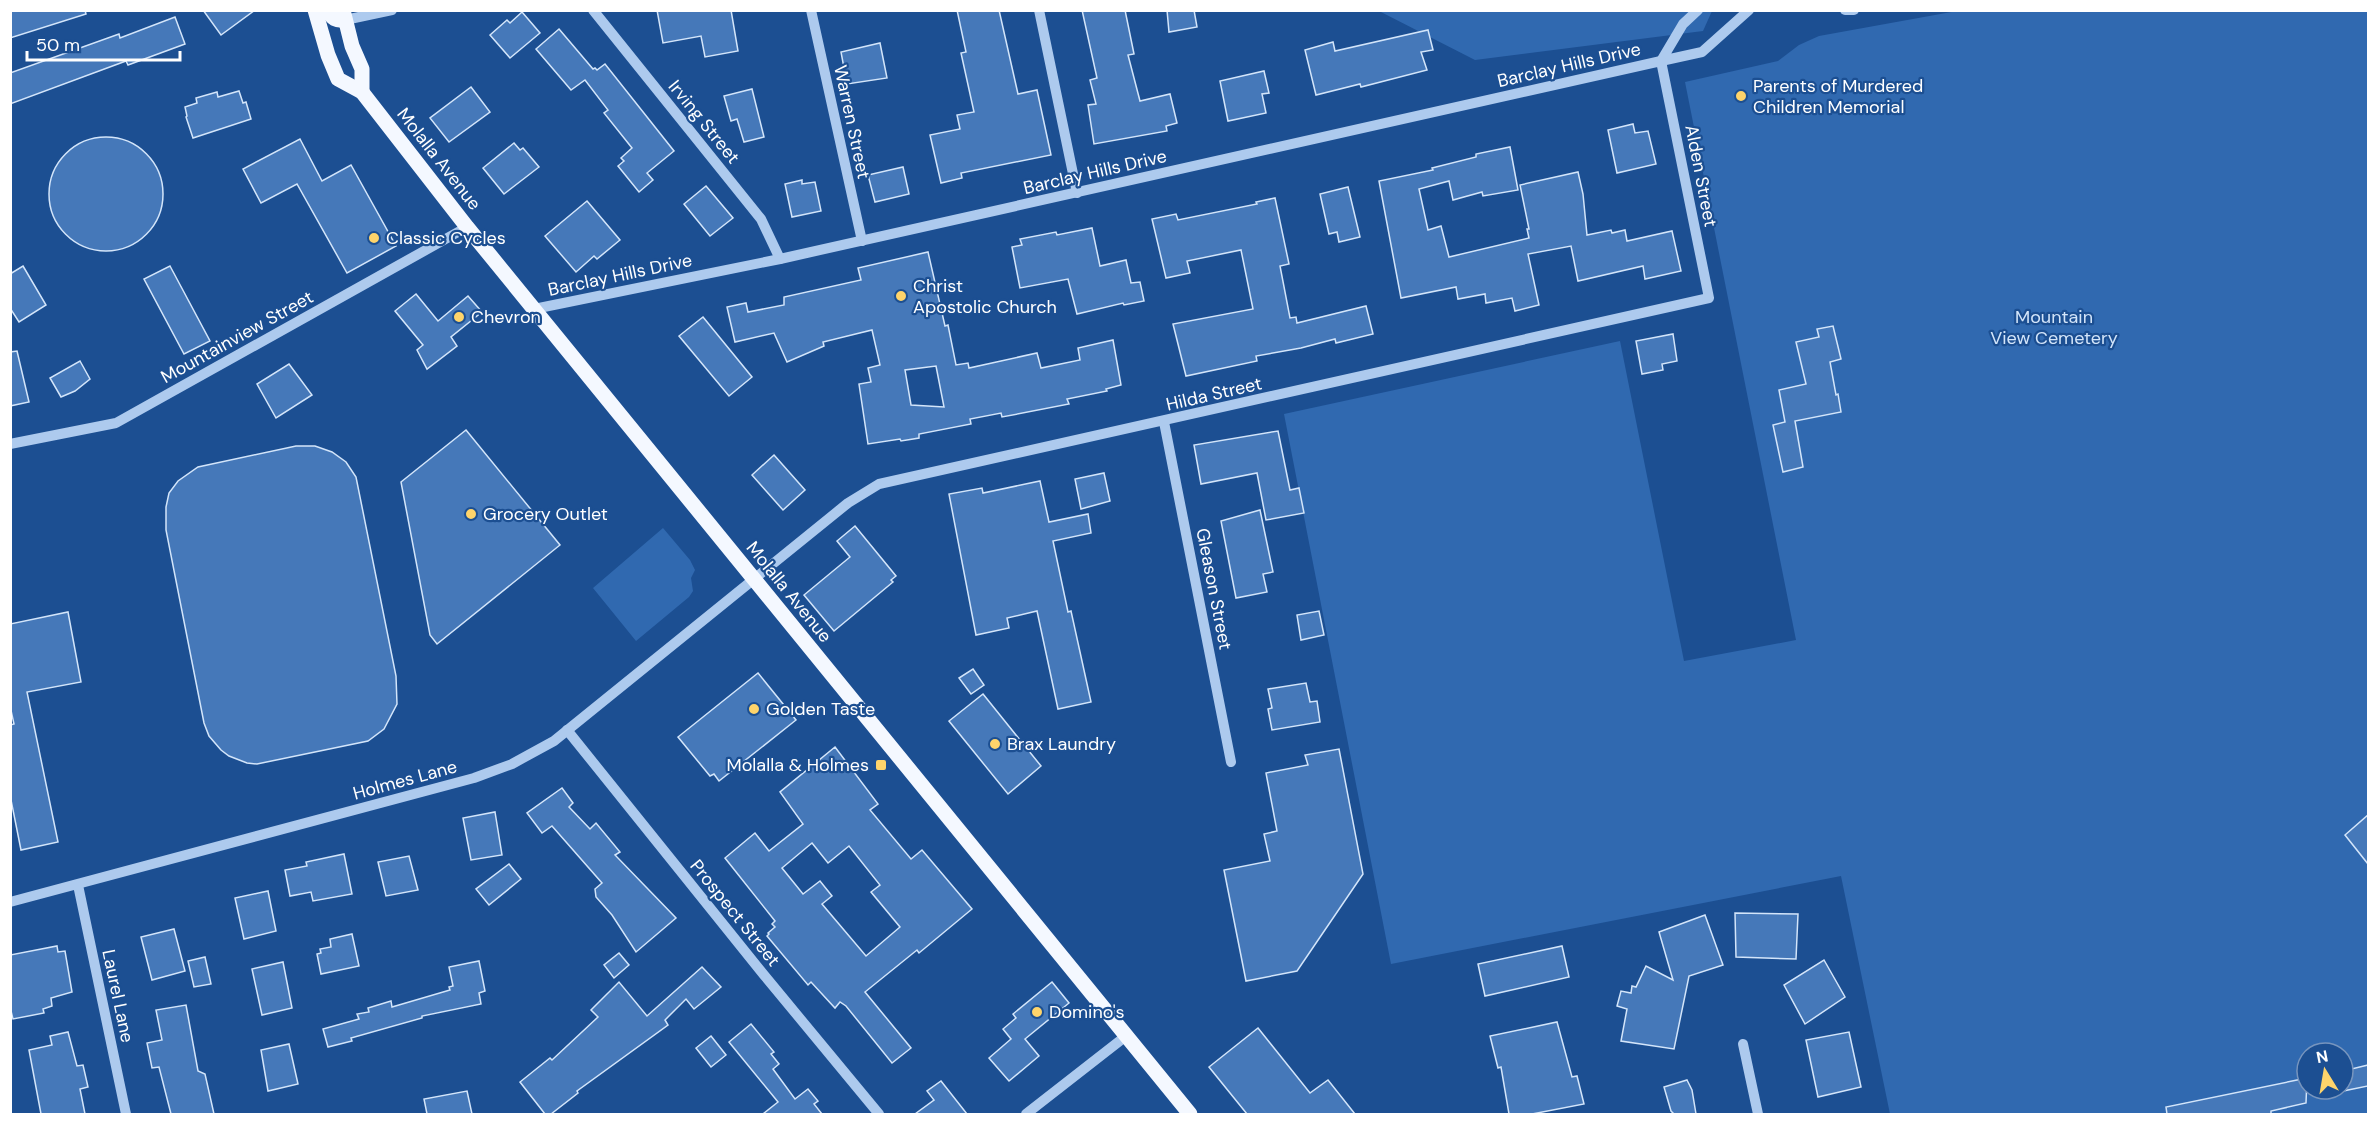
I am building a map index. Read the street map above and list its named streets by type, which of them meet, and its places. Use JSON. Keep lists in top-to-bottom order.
{
  "streets": {
    "main road": ["Molalla Avenue"],
    "street": [
      "Barclay Hills Drive",
      "Irving Street",
      "Warren Street",
      "Alden Street",
      "Mountainview Street",
      "Hilda Street",
      "Gleason Street",
      "Holmes Lane",
      "Prospect Street",
      "Laurel Lane"
    ]
  },
  "crossings": [
    ["Barclay Hills Drive", "Irving Street"],
    ["Barclay Hills Drive", "Warren Street"],
    ["Barclay Hills Drive", "Molalla Avenue"],
    ["Barclay Hills Drive", "Alden Street"],
    ["Molalla Avenue", "Mountainview Street"],
    ["Molalla Avenue", "Hilda Street"],
    ["Molalla Avenue", "Holmes Lane"],
    ["Alden Street", "Hilda Street"],
    ["Hilda Street", "Gleason Street"],
    ["Hilda Street", "Holmes Lane"],
    ["Holmes Lane", "Prospect Street"],
    ["Holmes Lane", "Laurel Lane"]
  ],
  "parks": ["Mountain View Cemetery"],
  "places": {
    "other": [
      "Parents of Murdered Children Memorial",
      "Classic Cycles",
      "Christ Apostolic Church",
      "Chevron",
      "Grocery Outlet",
      "Golden Taste",
      "Brax Laundry",
      "Domino's"
    ],
    "transit": ["Molalla & Holmes"]
  },
  "scale_bar": "50 m",
  "north": "top"
}
